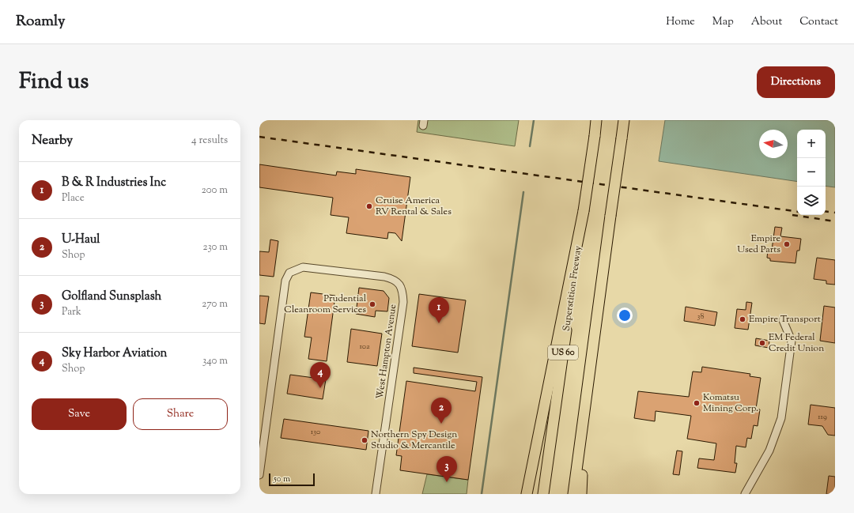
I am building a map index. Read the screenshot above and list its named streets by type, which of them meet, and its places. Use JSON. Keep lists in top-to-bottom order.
{
  "streets": {
    "highway": ["Superstition Freeway", "US 60"],
    "street": ["West Hampton Avenue"]
  },
  "places": [
    "Cruise America RV Rental & Sales",
    "Empire Used Parts",
    "Prudential Cleanroom Services",
    "Empire Transport",
    "EM Federal Credit Union",
    "Komatsu Mining Corp.",
    "Northern Spy Design Studio & Mercantile"
  ],
  "house_numbers": [
    "38",
    "102",
    "119",
    "130"
  ],
  "scale_bar": "50 m",
  "north": "left",
  "page": {
    "header": "Roamly",
    "nav": [
      "Home",
      "Map",
      "About",
      "Contact"
    ],
    "title": "Find us",
    "buttons": [
      "Directions",
      ["Save", "Share"]
    ],
    "heading": ["Nearby", "4 results"],
    "map_buttons": ["+", "−"],
    "list": [
      {
        "mark": "1",
        "name": "B & R Industries Inc",
        "note": "Place",
        "value": "200 m"
      },
      {
        "mark": "2",
        "name": "U-Haul",
        "note": "Shop",
        "value": "230 m"
      },
      {
        "mark": "3",
        "name": "Golfland Sunsplash",
        "note": "Park",
        "value": "270 m"
      },
      {
        "mark": "4",
        "name": "Sky Harbor Aviation",
        "note": "Shop",
        "value": "340 m"
      }
    ],
    "pins": [
      "1",
      "4",
      "2",
      "3"
    ],
    "scale": "50 m"
  }
}
